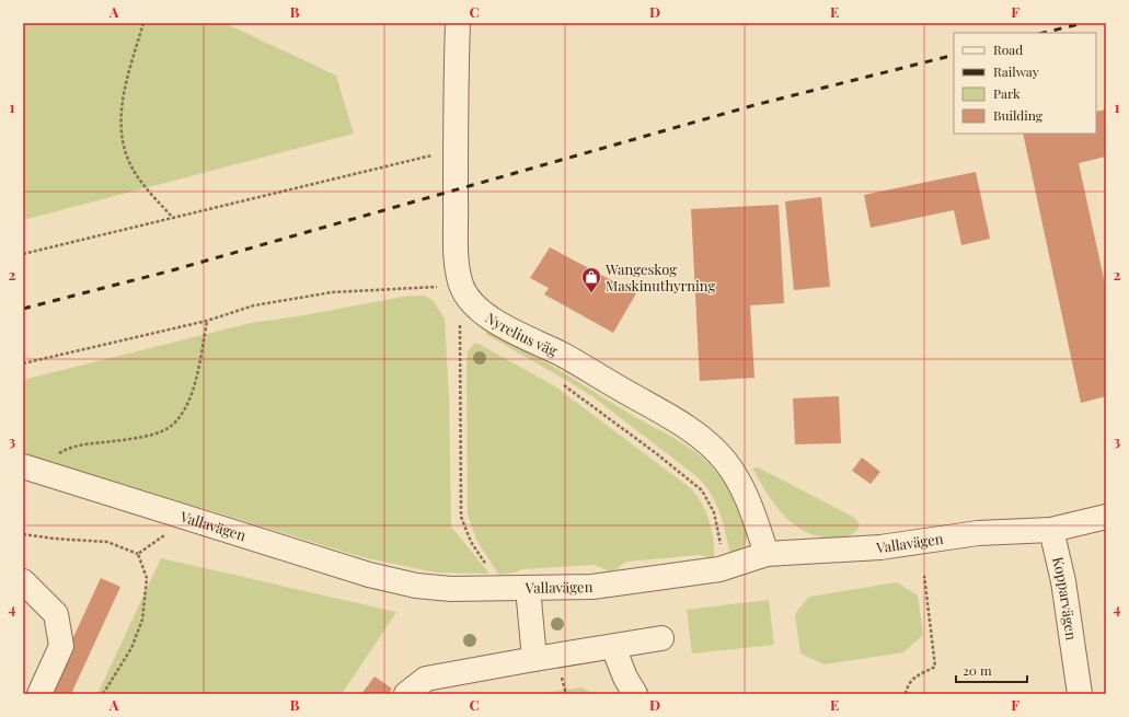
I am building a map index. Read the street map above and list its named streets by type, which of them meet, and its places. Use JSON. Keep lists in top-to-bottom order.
{
  "streets": {
    "street": ["Nyrelius väg", "Vallavägen", "Kopparvägen"]
  },
  "crossings": [
    ["Nyrelius väg", "Vallavägen"],
    ["Vallavägen", "Kopparvägen"]
  ],
  "places": {
    "shop": ["Wangeskog Maskinuthyrning"]
  },
  "legend": [
    "Road",
    "Railway",
    "Park",
    "Building"
  ],
  "scale_bar": "20 m",
  "grid": {
    "columns": [
      "A",
      "B",
      "C",
      "D",
      "E",
      "F"
    ],
    "rows": [
      "1",
      "2",
      "3",
      "4"
    ]
  }
}
